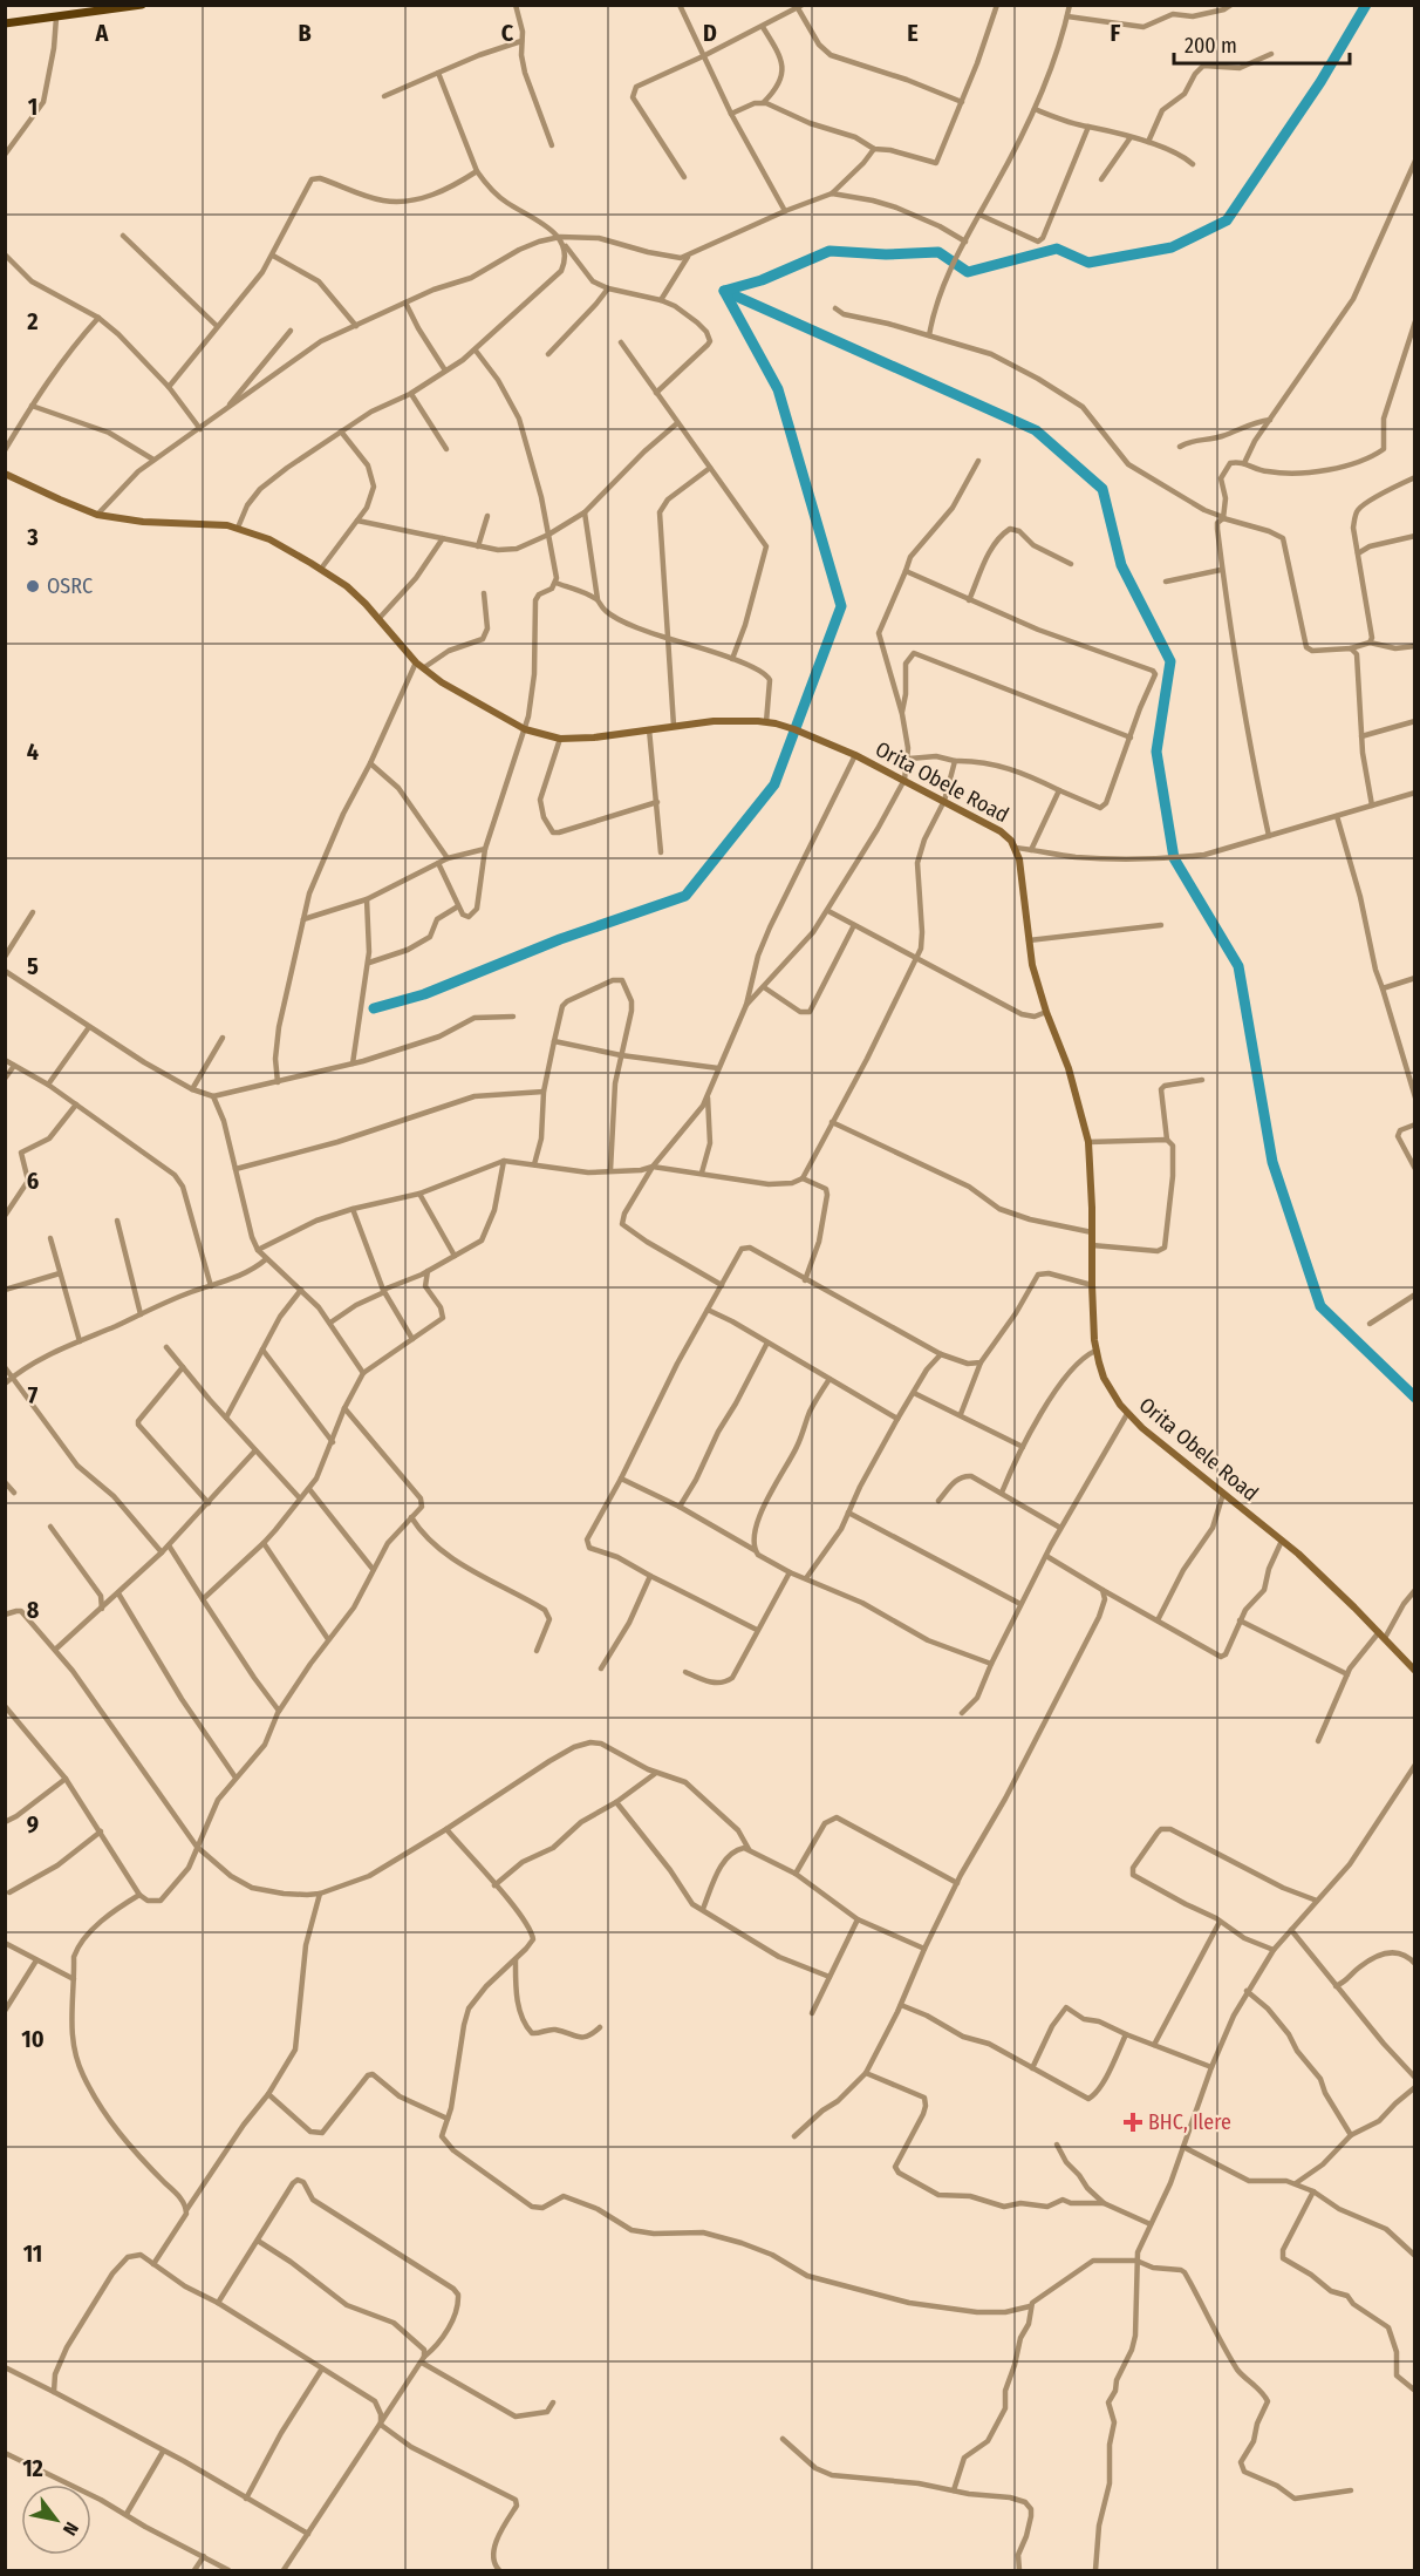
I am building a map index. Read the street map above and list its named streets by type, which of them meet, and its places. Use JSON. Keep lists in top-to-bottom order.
{
  "streets": {
    "main road": ["Orita Obele Road"]
  },
  "places": {
    "other": ["OSRC"],
    "health": ["BHC, Ilere"]
  },
  "scale_bar": "200 m",
  "north": "bottom right",
  "grid": {
    "columns": [
      "A",
      "B",
      "C",
      "D",
      "E",
      "F"
    ],
    "rows": [
      "1",
      "2",
      "3",
      "4",
      "5",
      "6",
      "7",
      "8",
      "9",
      "10",
      "11",
      "12"
    ]
  }
}
